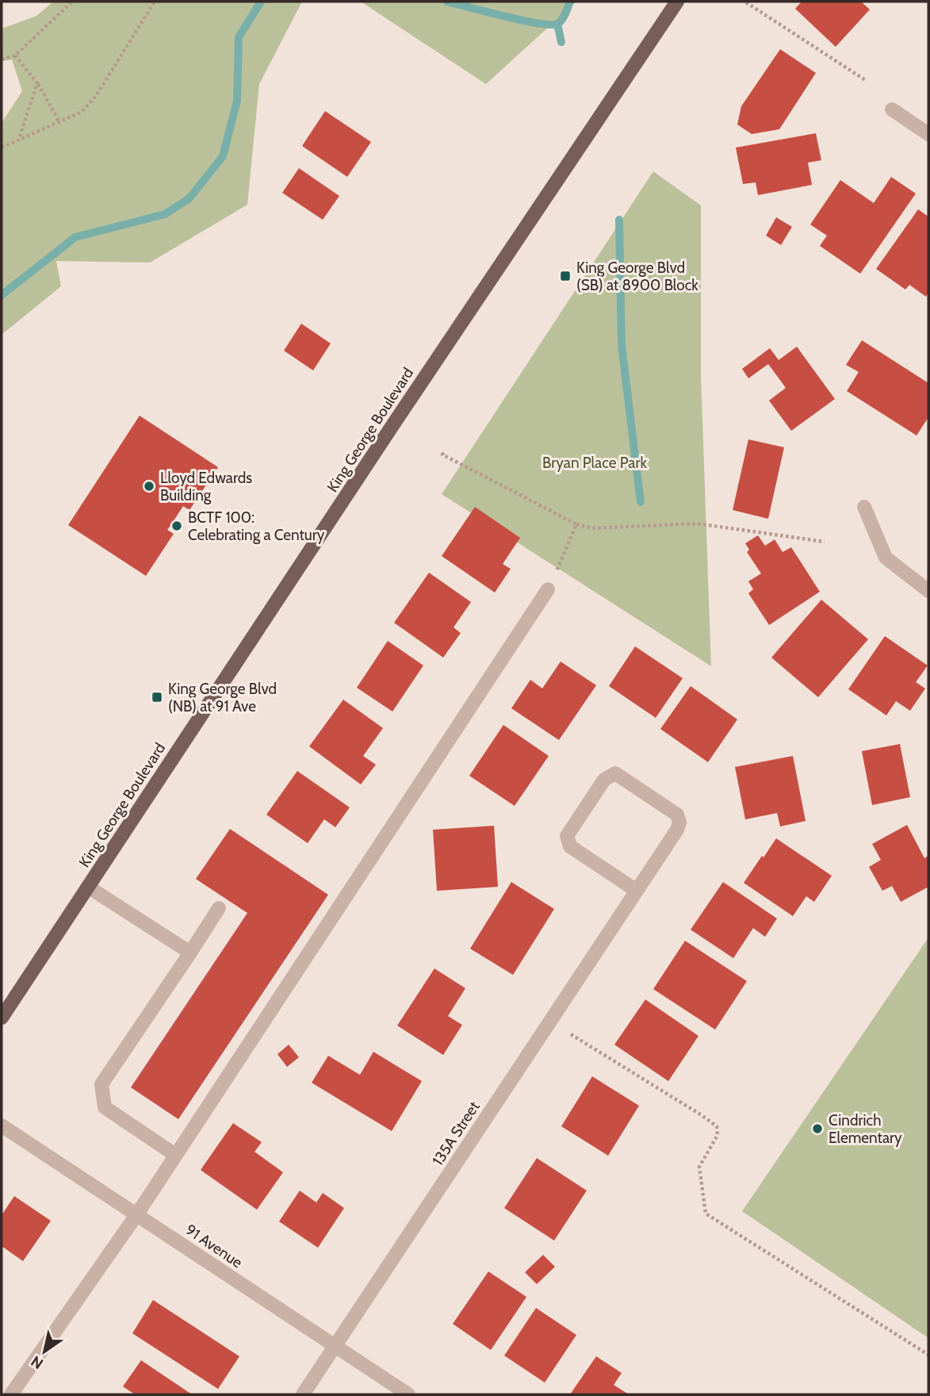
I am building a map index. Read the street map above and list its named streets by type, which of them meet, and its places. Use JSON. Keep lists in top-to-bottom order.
{
  "streets": {
    "main road": ["King George Boulevard"],
    "street": ["135A Street", "91 Avenue"]
  },
  "crossings": [
    ["135A Street", "91 Avenue"]
  ],
  "parks": ["Bryan Place Park"],
  "places": {
    "transit": ["King George Blvd (SB) at 8900 Block", "King George Blvd (NB) at 91 Ave"],
    "other": ["Lloyd Edwards Building", "BCTF 100: Celebrating a Century", "Cindrich Elementary"]
  },
  "north": "bottom left"
}
